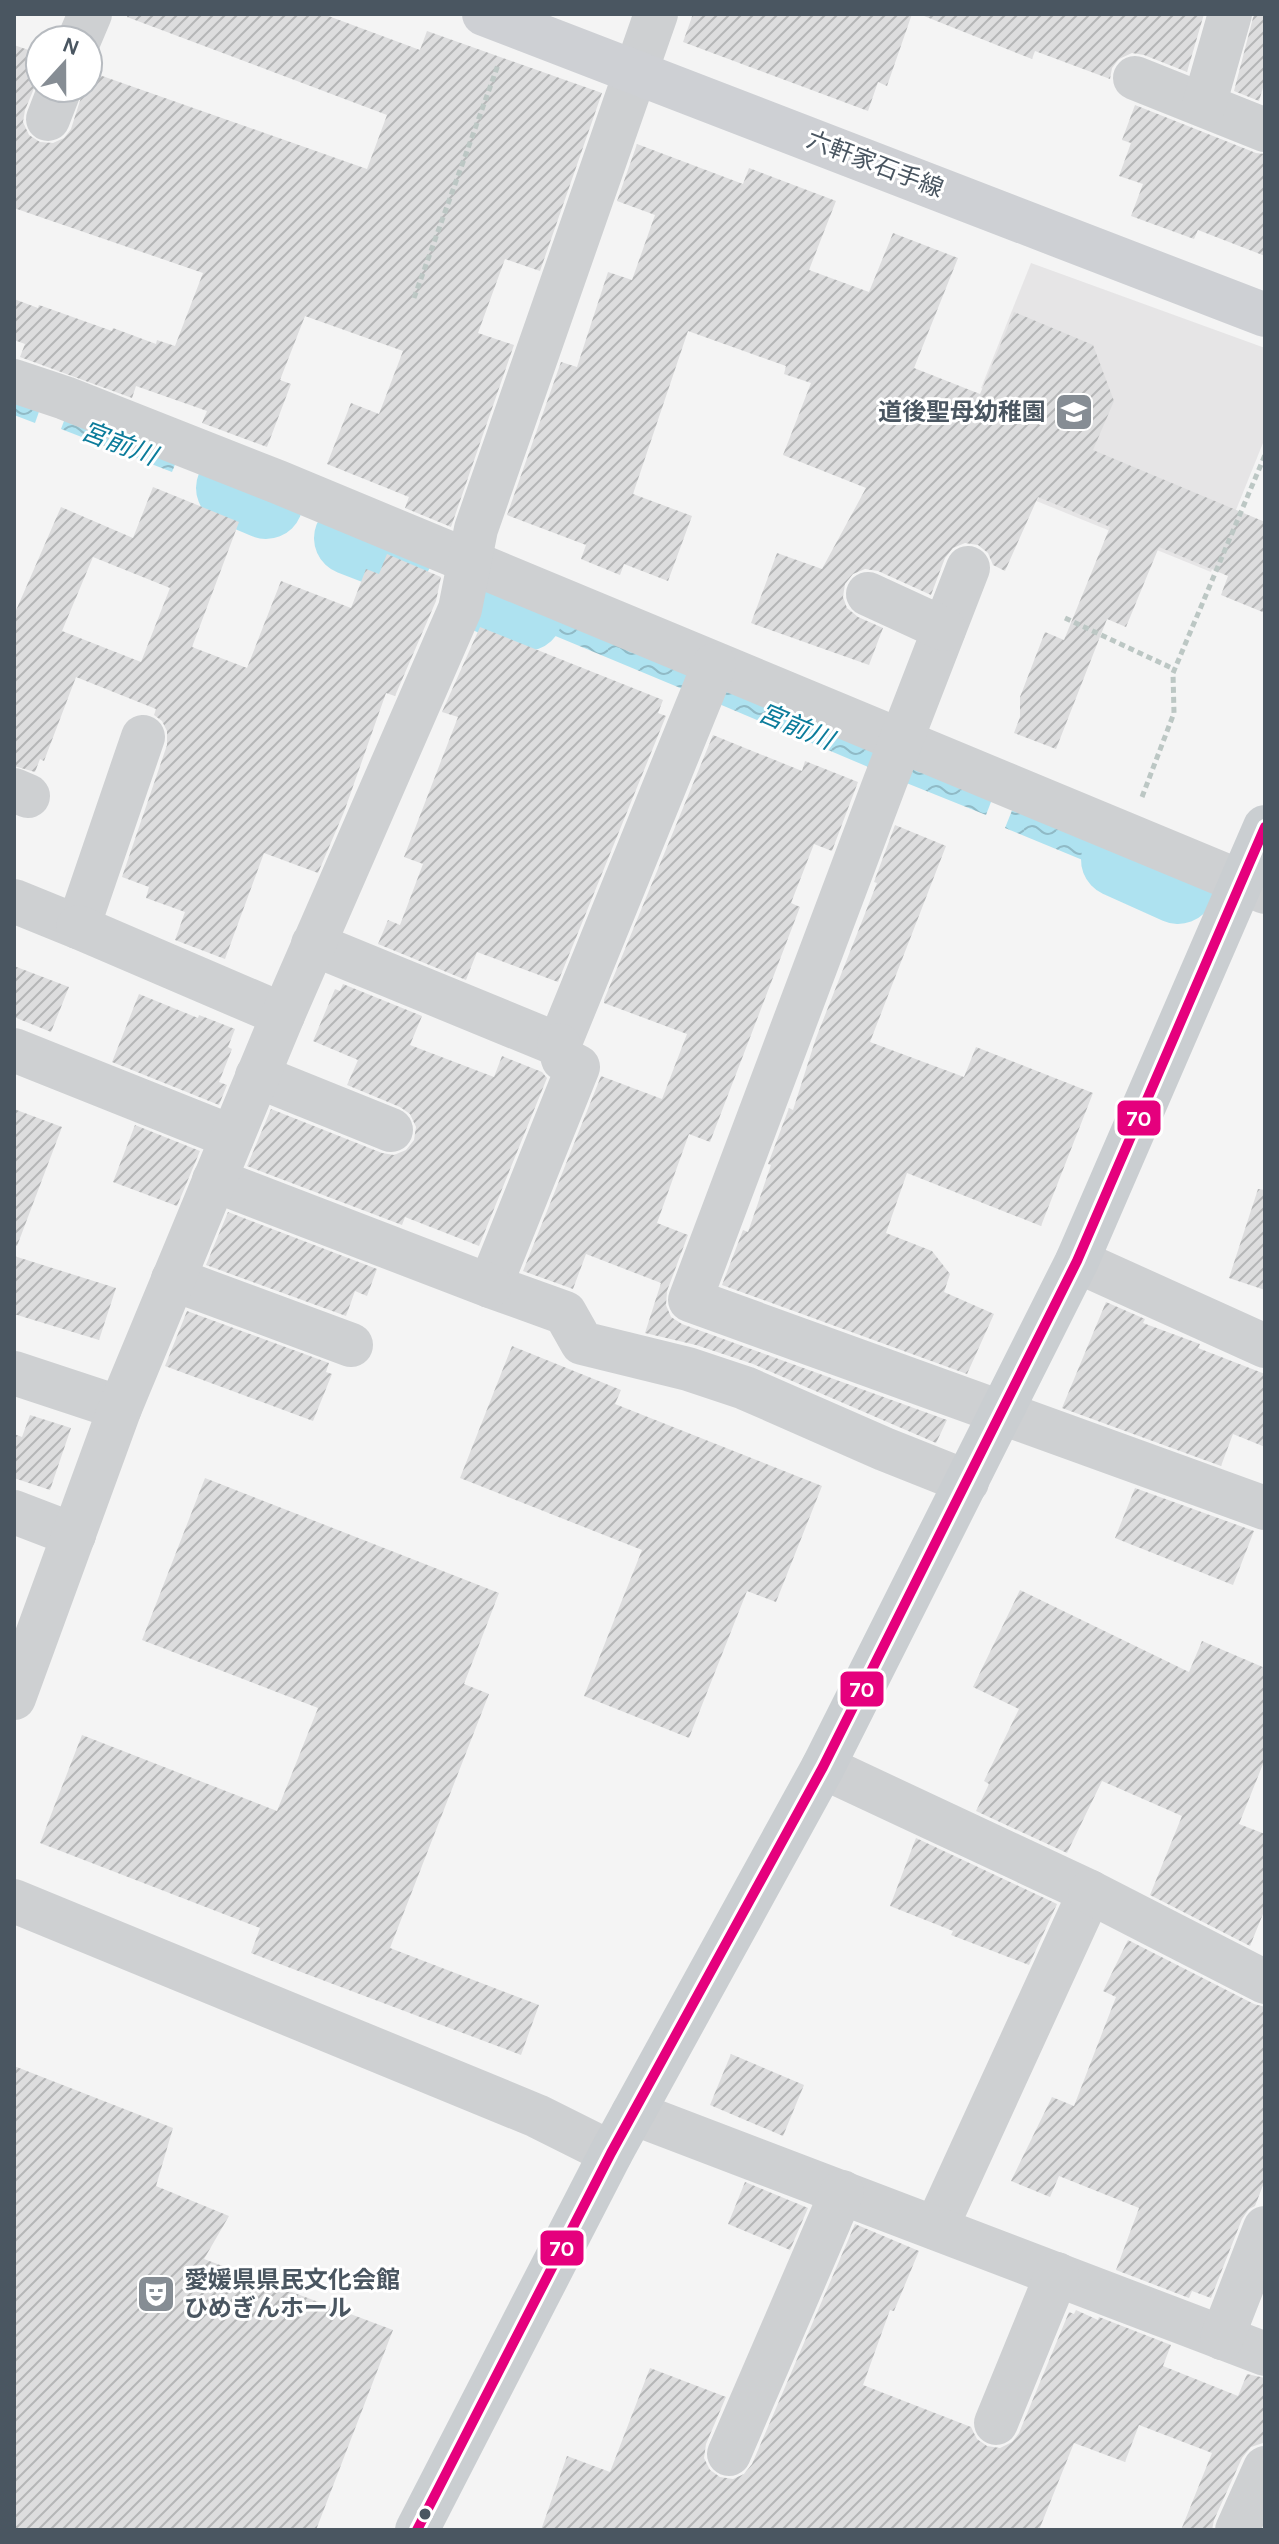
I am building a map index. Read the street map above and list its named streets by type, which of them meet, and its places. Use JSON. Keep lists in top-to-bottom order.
{
  "streets": {
    "main road": ["六軒家石手線"]
  },
  "water": ["宮前川"],
  "places": {
    "school or university": ["道後聖母幼稚園"],
    "theatre": ["愛媛県県民文化会館 ひめぎんホール"]
  },
  "lines": ["transit line 70"],
  "north": "top"
}
